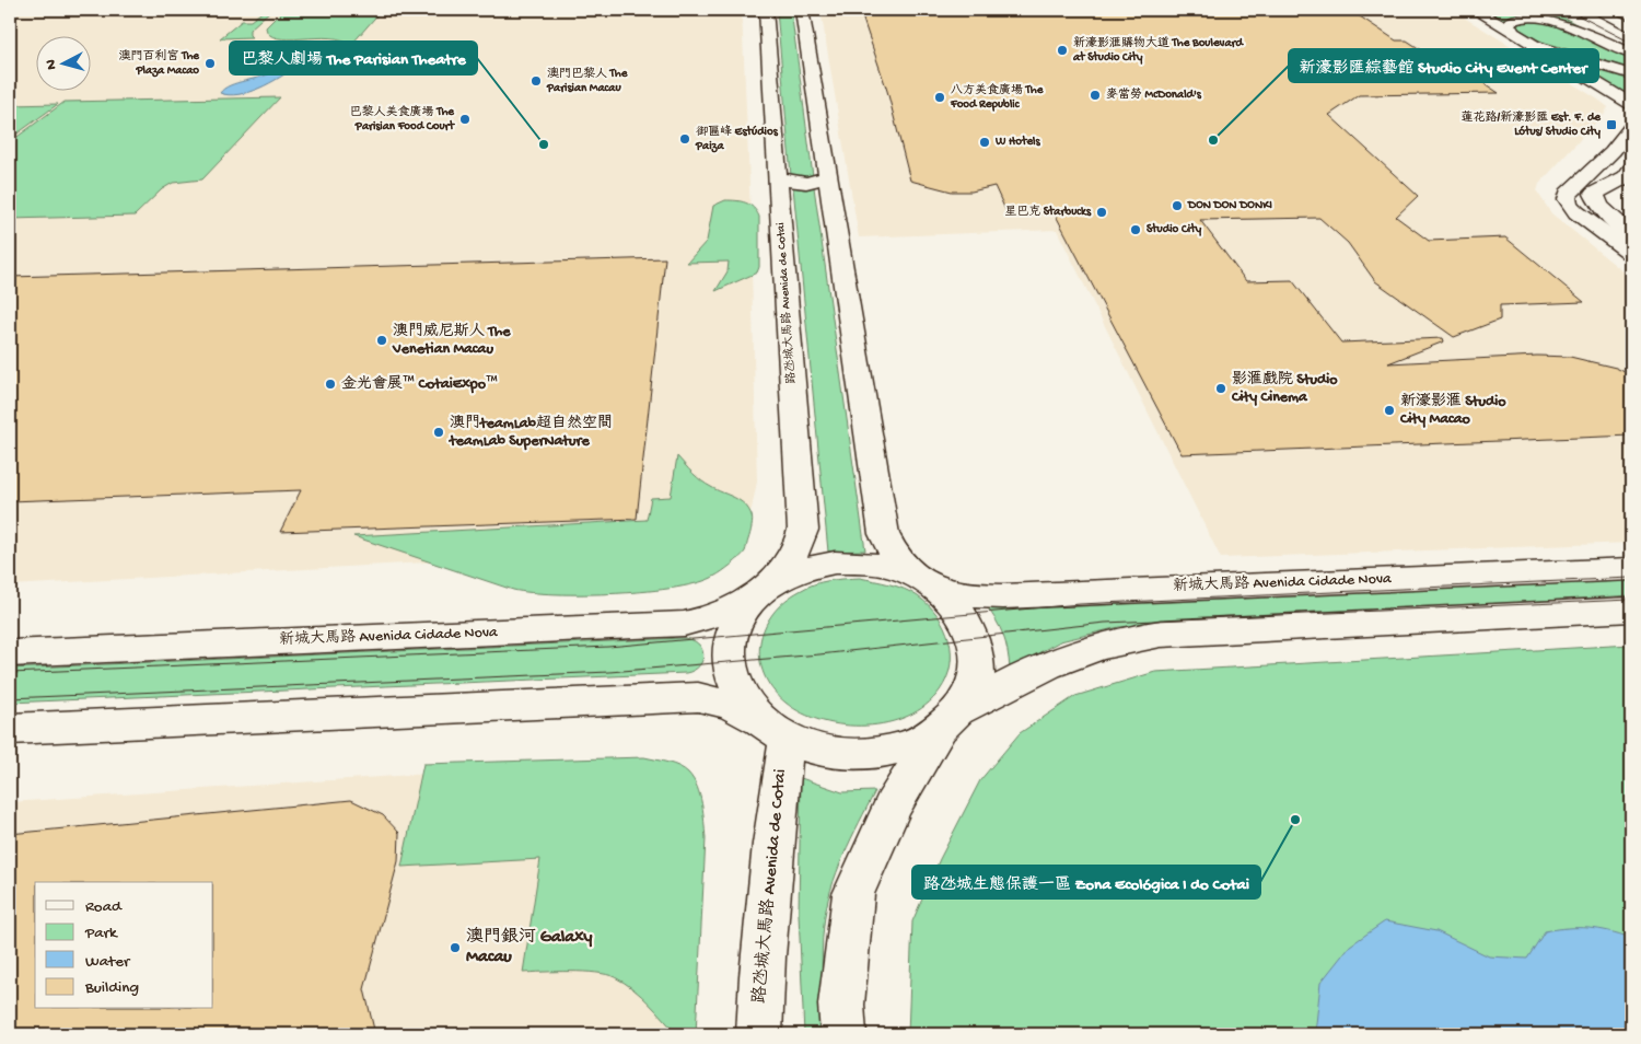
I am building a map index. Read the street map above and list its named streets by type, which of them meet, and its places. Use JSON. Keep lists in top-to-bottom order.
{
  "streets": {
    "main road": ["路氹城大馬路 Avenida de Cotai", "新城大馬路 Avenida Cidade Nova"]
  },
  "crossings": [
    ["路氹城大馬路 Avenida de Cotai", "新城大馬路 Avenida Cidade Nova"]
  ],
  "places": {
    "other": [
      "新濠影滙購物大道 The Boulevard at Studio City",
      "澳門百利宮 The Plaza Macao",
      "澳門巴黎人 The Parisian Macau",
      "麥當勞 McDonald's",
      "八方美食廣場 The Food Republic",
      "巴黎人美食廣場 The Parisian Food Court",
      "御匾峰 Estúdios Paiza",
      "新濠影匯綜藝館 Studio City Event Center",
      "W Hotels",
      "巴黎人劇場 The Parisian Theatre",
      "DON DON DONKI",
      "星巴克 Starbucks",
      "Studio City",
      "澳門威尼斯人 The Venetian Macau",
      "金光會展™ CotaiExpo™",
      "影滙戲院 Studio City Cinema",
      "新濠影滙 Studio City Macao",
      "澳門teamLab超自然空間 teamLab SuperNature",
      "路氹城生態保護一區 Zona Ecológica I do Cotai",
      "澳門銀河 Galaxy Macau"
    ],
    "transit": ["蓮花路/新濠影匯 Est. F. de Lótus/ Studio City"]
  },
  "legend": [
    "Road",
    "Park",
    "Water",
    "Building"
  ],
  "north": "left"
}
